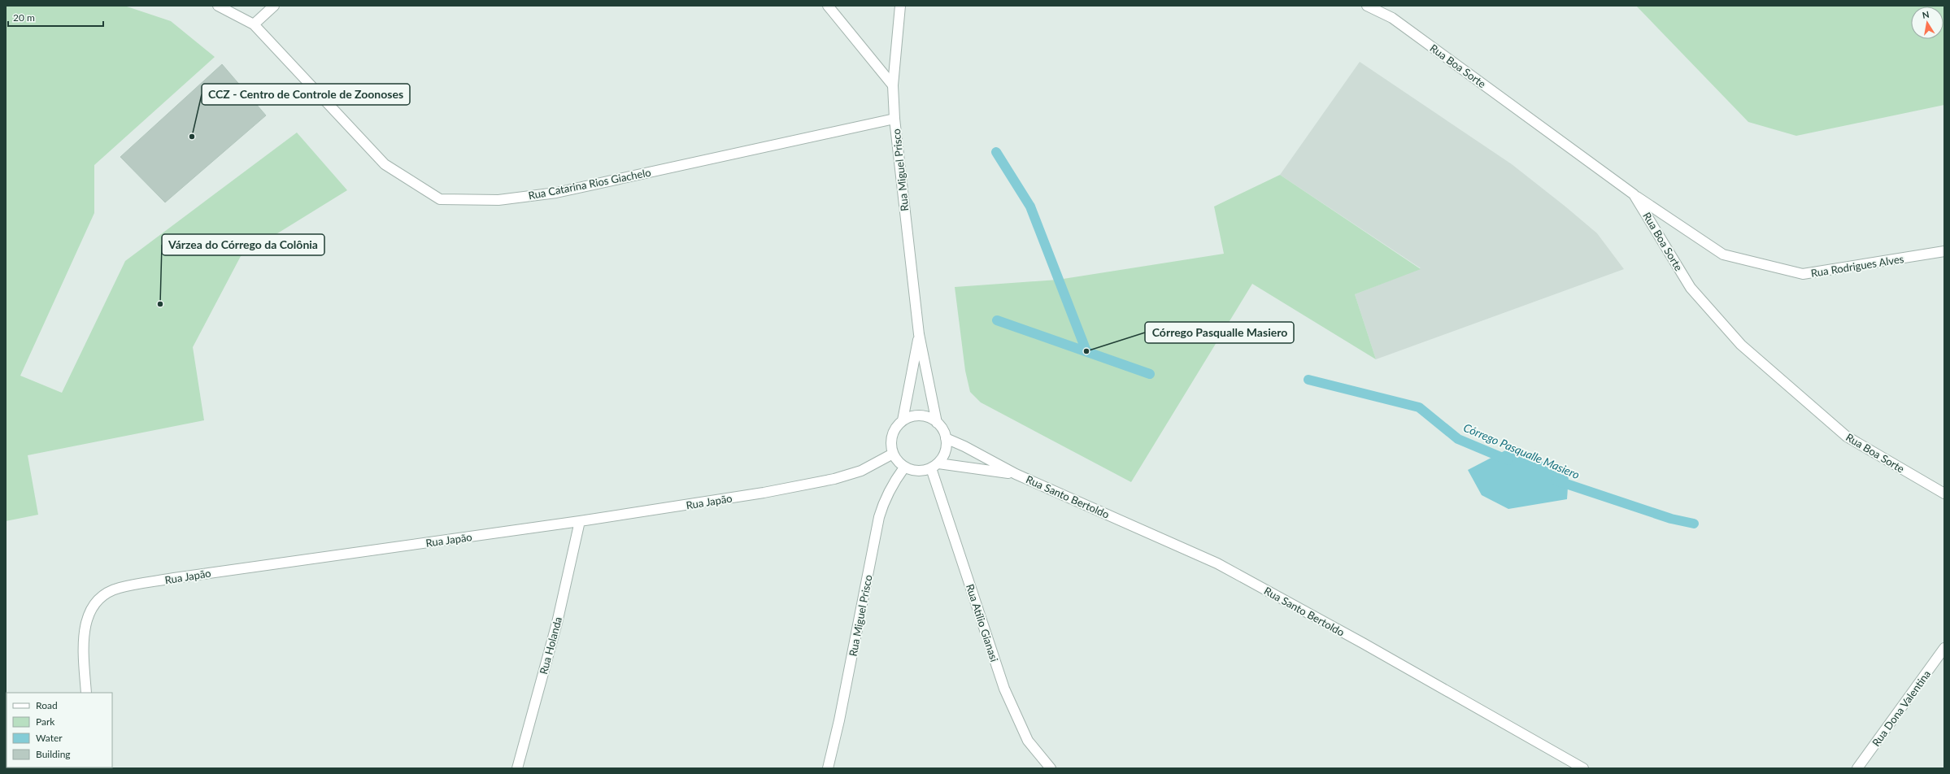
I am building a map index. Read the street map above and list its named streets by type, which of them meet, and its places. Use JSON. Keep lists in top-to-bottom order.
{
  "streets": {
    "street": [
      "Rua Boa Sorte",
      "Rua Miguel Prisco",
      "Rua Catarina Rios Giachelo",
      "Rua Rodrigues Alves",
      "Rua Santo Bertoldo",
      "Rua Japão",
      "Rua Atílio Gianasi",
      "Rua Holanda",
      "Rua Dona Valentina"
    ]
  },
  "crossings": [
    ["Rua Boa Sorte", "Rua Rodrigues Alves"],
    ["Rua Miguel Prisco", "Rua Catarina Rios Giachelo"],
    ["Rua Miguel Prisco", "Rua Santo Bertoldo"],
    ["Rua Miguel Prisco", "Rua Japão"],
    ["Rua Miguel Prisco", "Rua Atílio Gianasi"],
    ["Rua Santo Bertoldo", "Rua Japão"],
    ["Rua Santo Bertoldo", "Rua Atílio Gianasi"],
    ["Rua Japão", "Rua Atílio Gianasi"],
    ["Rua Japão", "Rua Holanda"]
  ],
  "water": ["Córrego Pasqualle Masiero"],
  "places": ["CCZ - Centro de Controle de Zoonoses", "Várzea do Córrego da Colônia", "Córrego Pasqualle Masiero"],
  "legend": [
    "Road",
    "Park",
    "Water",
    "Building"
  ],
  "scale_bar": "20 m",
  "north": "top"
}
